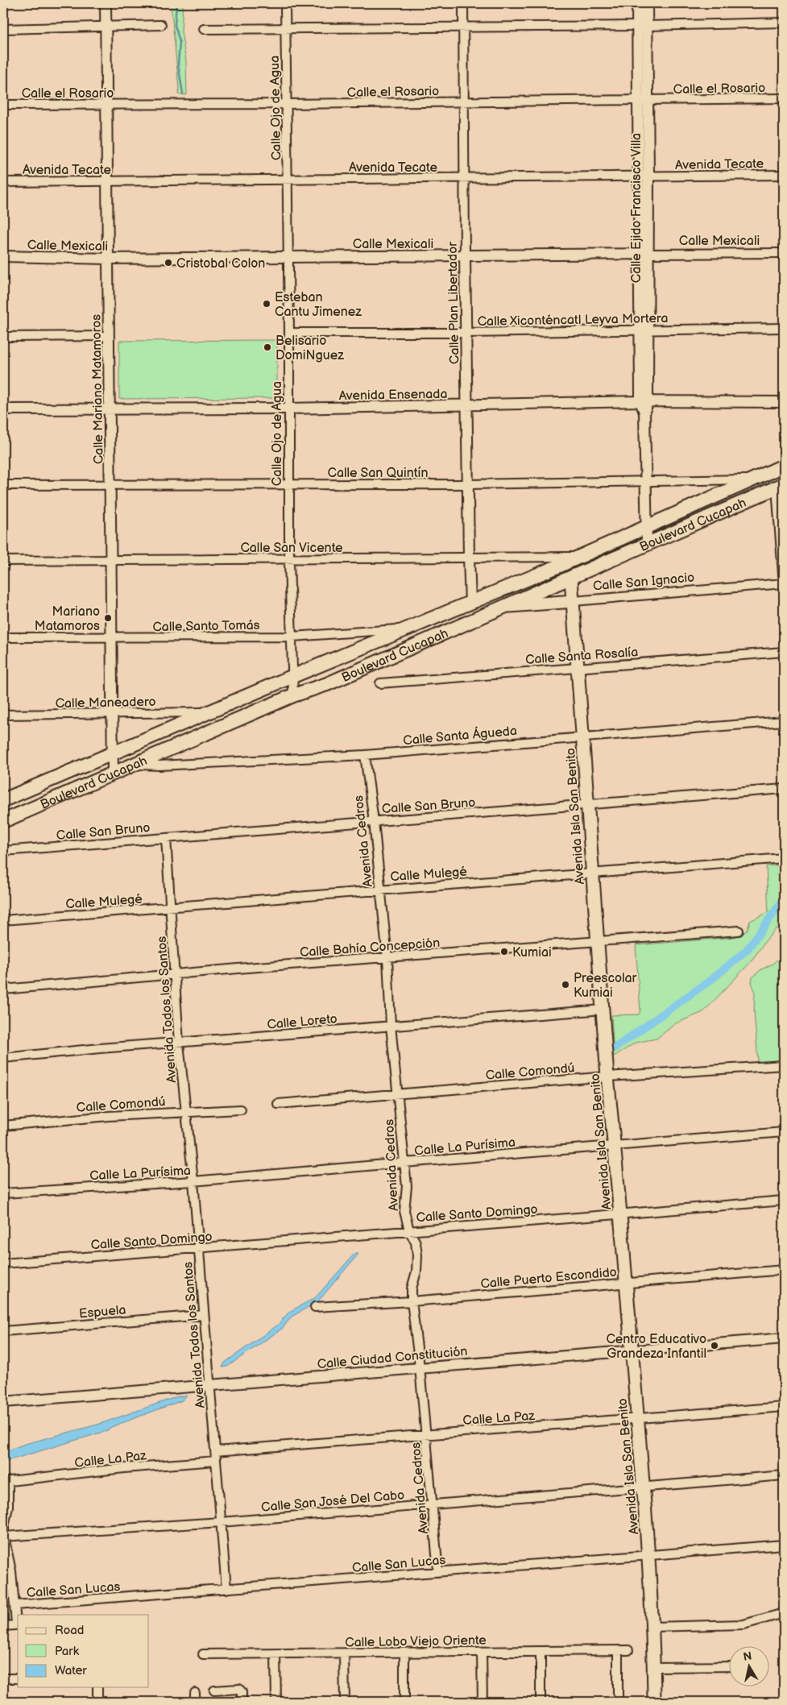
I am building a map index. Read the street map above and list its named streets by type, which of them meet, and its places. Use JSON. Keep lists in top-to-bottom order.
{
  "streets": {
    "main road": ["Boulevard Cucapah", "Calle San Ignacio", "Avenida Isla San Benito"],
    "street": [
      "Calle el Rosario",
      "Calle Ojo de Agua",
      "Avenida Tecate",
      "Calle Ejido Francisco Villa",
      "Calle Mexicali",
      "Calle Plan Libertador",
      "Calle Xiconténcatl Leyva Mortera",
      "Calle Mariano Matamoros",
      "Avenida Ensenada",
      "Calle San Quintín",
      "Calle San Vicente",
      "Calle Santo Tomás",
      "Calle Santa Rosalía",
      "Calle Maneadero",
      "Calle Santa Águeda",
      "Calle San Bruno",
      "Avenida Cedros",
      "Calle Mulegé",
      "Calle Bahía Concepción",
      "Avenida Todos los Santos",
      "Calle Loreto",
      "Calle Comondú",
      "Calle La Purísima",
      "Calle Santo Domingo",
      "Calle Puerto Escondido",
      "Espuela",
      "Calle Ciudad Constitución",
      "Calle La Paz",
      "Calle San José Del Cabo",
      "Calle San Lucas",
      "Calle Lobo Viejo Oriente"
    ]
  },
  "crossings": [
    ["Calle el Rosario", "Calle Ojo de Agua"],
    ["Calle el Rosario", "Calle Ejido Francisco Villa"],
    ["Calle el Rosario", "Calle Plan Libertador"],
    ["Calle el Rosario", "Calle Mariano Matamoros"],
    ["Calle Ojo de Agua", "Avenida Tecate"],
    ["Calle Ojo de Agua", "Calle Mexicali"],
    ["Calle Ojo de Agua", "Calle Xiconténcatl Leyva Mortera"],
    ["Calle Ojo de Agua", "Avenida Ensenada"],
    ["Calle Ojo de Agua", "Calle San Quintín"],
    ["Calle Ojo de Agua", "Boulevard Cucapah"],
    ["Calle Ojo de Agua", "Calle San Vicente"],
    ["Calle Ojo de Agua", "Calle Santo Tomás"],
    ["Avenida Tecate", "Calle Ejido Francisco Villa"],
    ["Avenida Tecate", "Calle Plan Libertador"],
    ["Avenida Tecate", "Calle Mariano Matamoros"],
    ["Calle Ejido Francisco Villa", "Calle Mexicali"],
    ["Calle Ejido Francisco Villa", "Calle Xiconténcatl Leyva Mortera"],
    ["Calle Ejido Francisco Villa", "Avenida Ensenada"],
    ["Calle Ejido Francisco Villa", "Calle San Quintín"],
    ["Calle Ejido Francisco Villa", "Boulevard Cucapah"],
    ["Calle Mexicali", "Calle Plan Libertador"],
    ["Calle Mexicali", "Calle Mariano Matamoros"],
    ["Calle Plan Libertador", "Calle Xiconténcatl Leyva Mortera"],
    ["Calle Plan Libertador", "Avenida Ensenada"],
    ["Calle Plan Libertador", "Calle San Quintín"],
    ["Calle Plan Libertador", "Boulevard Cucapah"],
    ["Calle Plan Libertador", "Calle San Vicente"],
    ["Calle Mariano Matamoros", "Avenida Ensenada"],
    ["Calle Mariano Matamoros", "Calle San Quintín"],
    ["Calle Mariano Matamoros", "Boulevard Cucapah"],
    ["Calle Mariano Matamoros", "Calle San Vicente"],
    ["Calle Mariano Matamoros", "Calle Santo Tomás"],
    ["Calle Mariano Matamoros", "Calle Maneadero"],
    ["Calle San Quintín", "Boulevard Cucapah"],
    ["Boulevard Cucapah", "Calle San Vicente"],
    ["Boulevard Cucapah", "Calle San Ignacio"],
    ["Boulevard Cucapah", "Calle Santo Tomás"],
    ["Boulevard Cucapah", "Calle Maneadero"],
    ["Boulevard Cucapah", "Calle Santa Águeda"],
    ["Boulevard Cucapah", "Avenida Isla San Benito"],
    ["Calle San Ignacio", "Avenida Isla San Benito"],
    ["Calle Santa Rosalía", "Avenida Isla San Benito"],
    ["Calle Santa Águeda", "Avenida Isla San Benito"],
    ["Calle Santa Águeda", "Avenida Cedros"],
    ["Calle San Bruno", "Avenida Isla San Benito"],
    ["Calle San Bruno", "Avenida Cedros"],
    ["Calle San Bruno", "Avenida Todos los Santos"],
    ["Avenida Isla San Benito", "Calle Mulegé"],
    ["Avenida Isla San Benito", "Calle Bahía Concepción"],
    ["Avenida Isla San Benito", "Calle Loreto"],
    ["Avenida Isla San Benito", "Calle Comondú"],
    ["Avenida Isla San Benito", "Calle La Purísima"],
    ["Avenida Isla San Benito", "Calle Santo Domingo"],
    ["Avenida Isla San Benito", "Calle Puerto Escondido"],
    ["Avenida Isla San Benito", "Calle Ciudad Constitución"],
    ["Avenida Isla San Benito", "Calle La Paz"],
    ["Avenida Isla San Benito", "Calle San José Del Cabo"],
    ["Avenida Isla San Benito", "Calle San Lucas"],
    ["Avenida Cedros", "Calle Mulegé"],
    ["Avenida Cedros", "Calle Bahía Concepción"],
    ["Avenida Cedros", "Calle Loreto"],
    ["Avenida Cedros", "Calle Comondú"],
    ["Avenida Cedros", "Calle La Purísima"],
    ["Avenida Cedros", "Calle Santo Domingo"],
    ["Avenida Cedros", "Calle Puerto Escondido"],
    ["Avenida Cedros", "Calle Ciudad Constitución"],
    ["Avenida Cedros", "Calle La Paz"],
    ["Avenida Cedros", "Calle San José Del Cabo"],
    ["Avenida Cedros", "Calle San Lucas"],
    ["Calle Mulegé", "Avenida Todos los Santos"],
    ["Calle Bahía Concepción", "Avenida Todos los Santos"],
    ["Avenida Todos los Santos", "Calle Loreto"],
    ["Avenida Todos los Santos", "Calle Comondú"],
    ["Avenida Todos los Santos", "Calle La Purísima"],
    ["Avenida Todos los Santos", "Calle Santo Domingo"],
    ["Avenida Todos los Santos", "Espuela"],
    ["Avenida Todos los Santos", "Calle Ciudad Constitución"],
    ["Avenida Todos los Santos", "Calle La Paz"],
    ["Avenida Todos los Santos", "Calle San José Del Cabo"],
    ["Avenida Todos los Santos", "Calle San Lucas"],
    ["Calle La Paz", "Calle San José Del Cabo"]
  ],
  "places": [
    "Cristobal Colon",
    "Esteban Cantu Jimenez",
    "Belisario DomiNguez",
    "Mariano Matamoros",
    "Kumiai",
    "Preescolar Kumiai",
    "Centro Educativo Grandeza Infantil"
  ],
  "legend": ["Road", "Park", "Water"],
  "north": "top"
}
